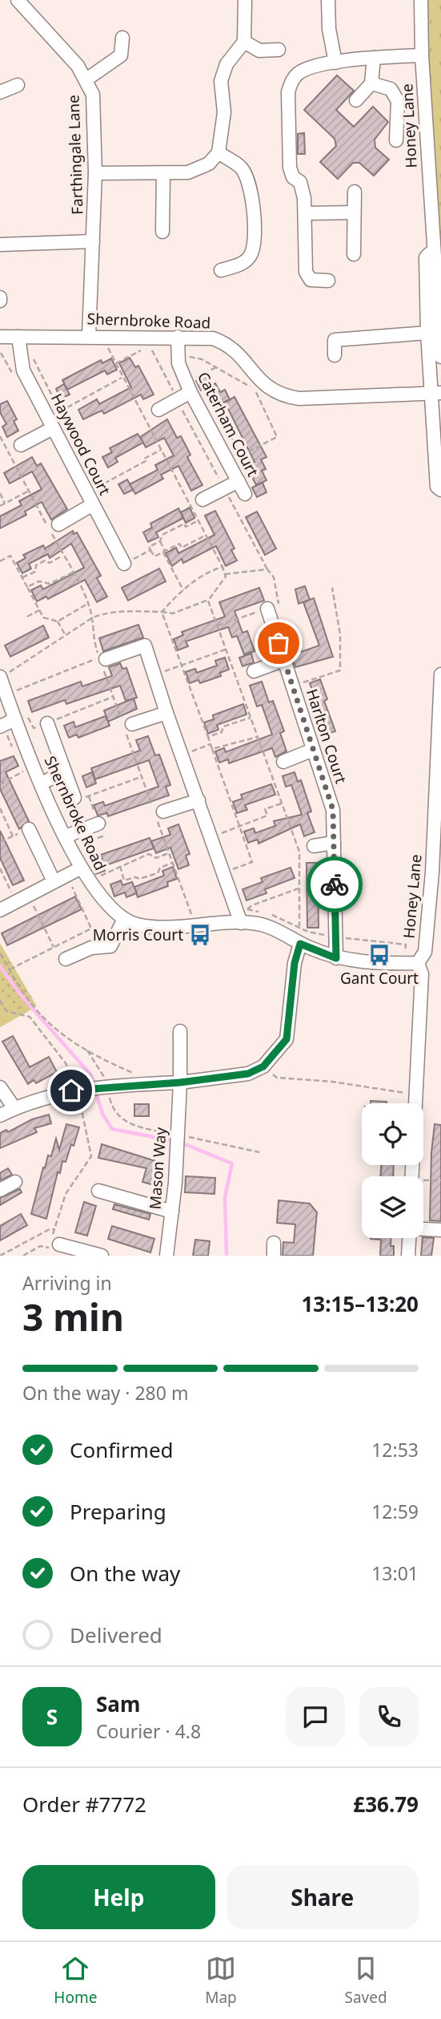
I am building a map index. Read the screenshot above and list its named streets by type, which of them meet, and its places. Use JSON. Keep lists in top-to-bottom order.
{
  "streets": {
    "street": [
      "Honey Lane",
      "Farthingale Lane",
      "Shernbroke Road",
      "Caterham Court",
      "Haywood Court",
      "Harlton Court",
      "Mason Way"
    ]
  },
  "crossings": [
    ["Honey Lane", "Shernbroke Road"],
    ["Farthingale Lane", "Shernbroke Road"],
    ["Shernbroke Road", "Caterham Court"],
    ["Shernbroke Road", "Haywood Court"]
  ],
  "places": {
    "bus stop": ["Morris Court", "Gant Court"]
  },
  "page": {
    "heading": ["3 min", "Arriving in", "13:15–13:20"],
    "panel": [
      "Sam",
      "Courier · 4.8",
      "Order #7772",
      "£36.79"
    ],
    "bar": "On the way · 280 m",
    "list": [
      ["Confirmed", "12:53"],
      ["Preparing", "12:59"],
      ["On the way", "13:01"],
      "Delivered"
    ],
    "round": "S",
    "buttons": ["Help", "Share"],
    "tabs": ["Home", "Map", "Saved"]
  }
}
